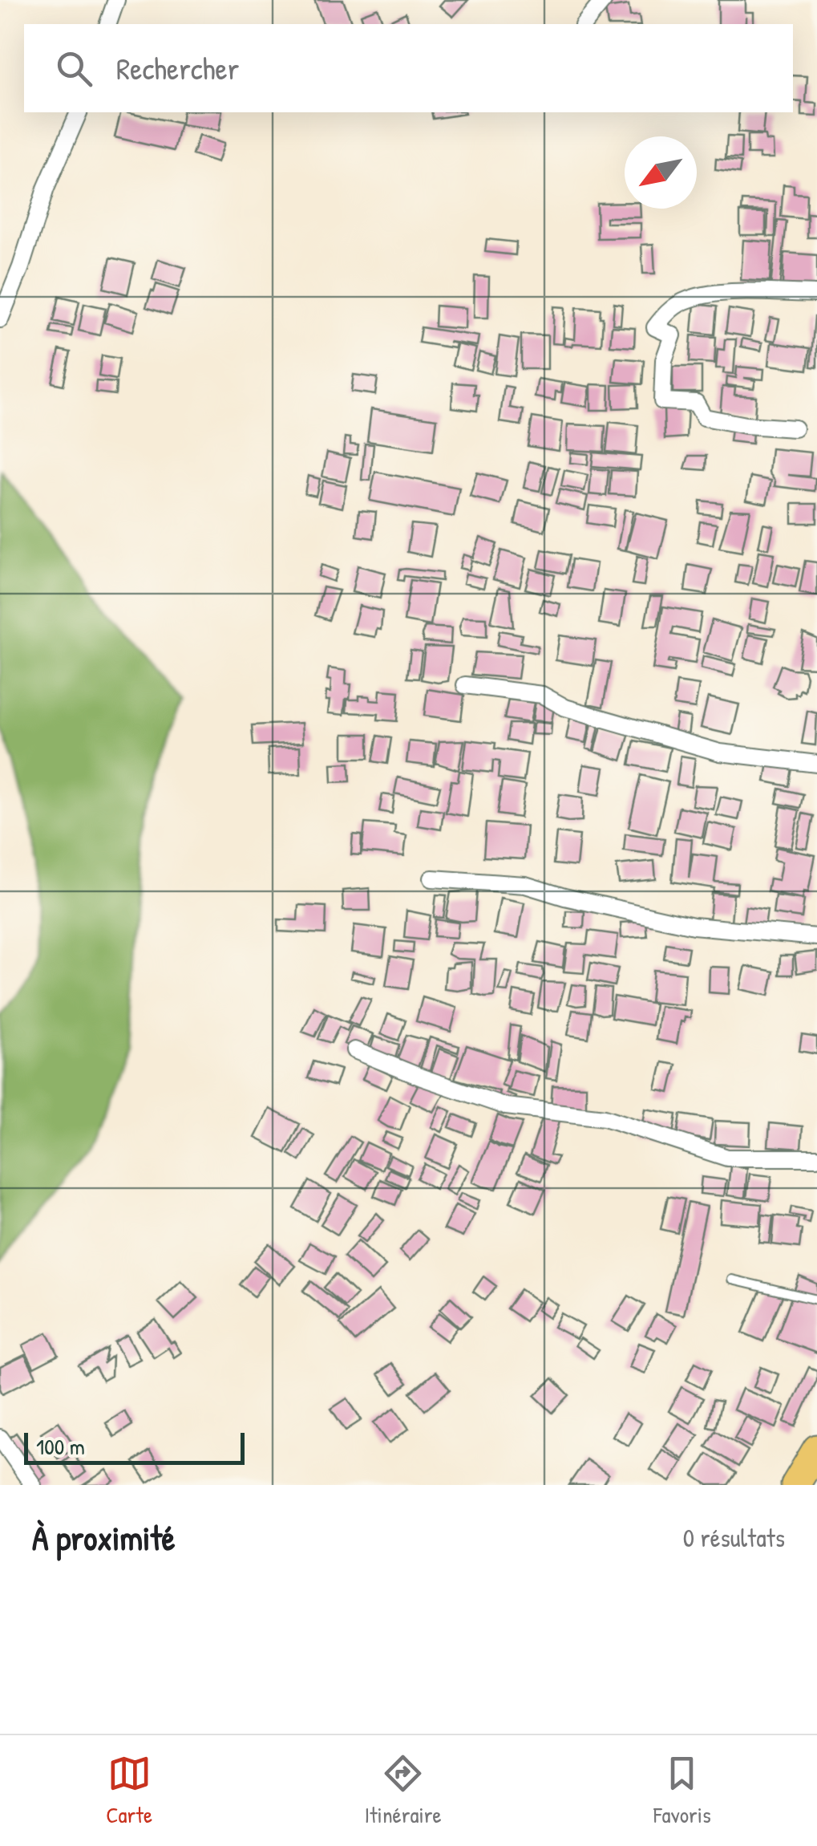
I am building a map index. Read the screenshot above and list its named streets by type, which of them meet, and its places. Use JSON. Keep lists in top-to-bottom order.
{
  "scale_bar": "100 m",
  "north": "bottom left",
  "page": {
    "search": "Rechercher",
    "scale": "100 m",
    "heading": ["À proximité", "0 résultats"],
    "nav": ["Carte", "Itinéraire", "Favoris"]
  }
}
